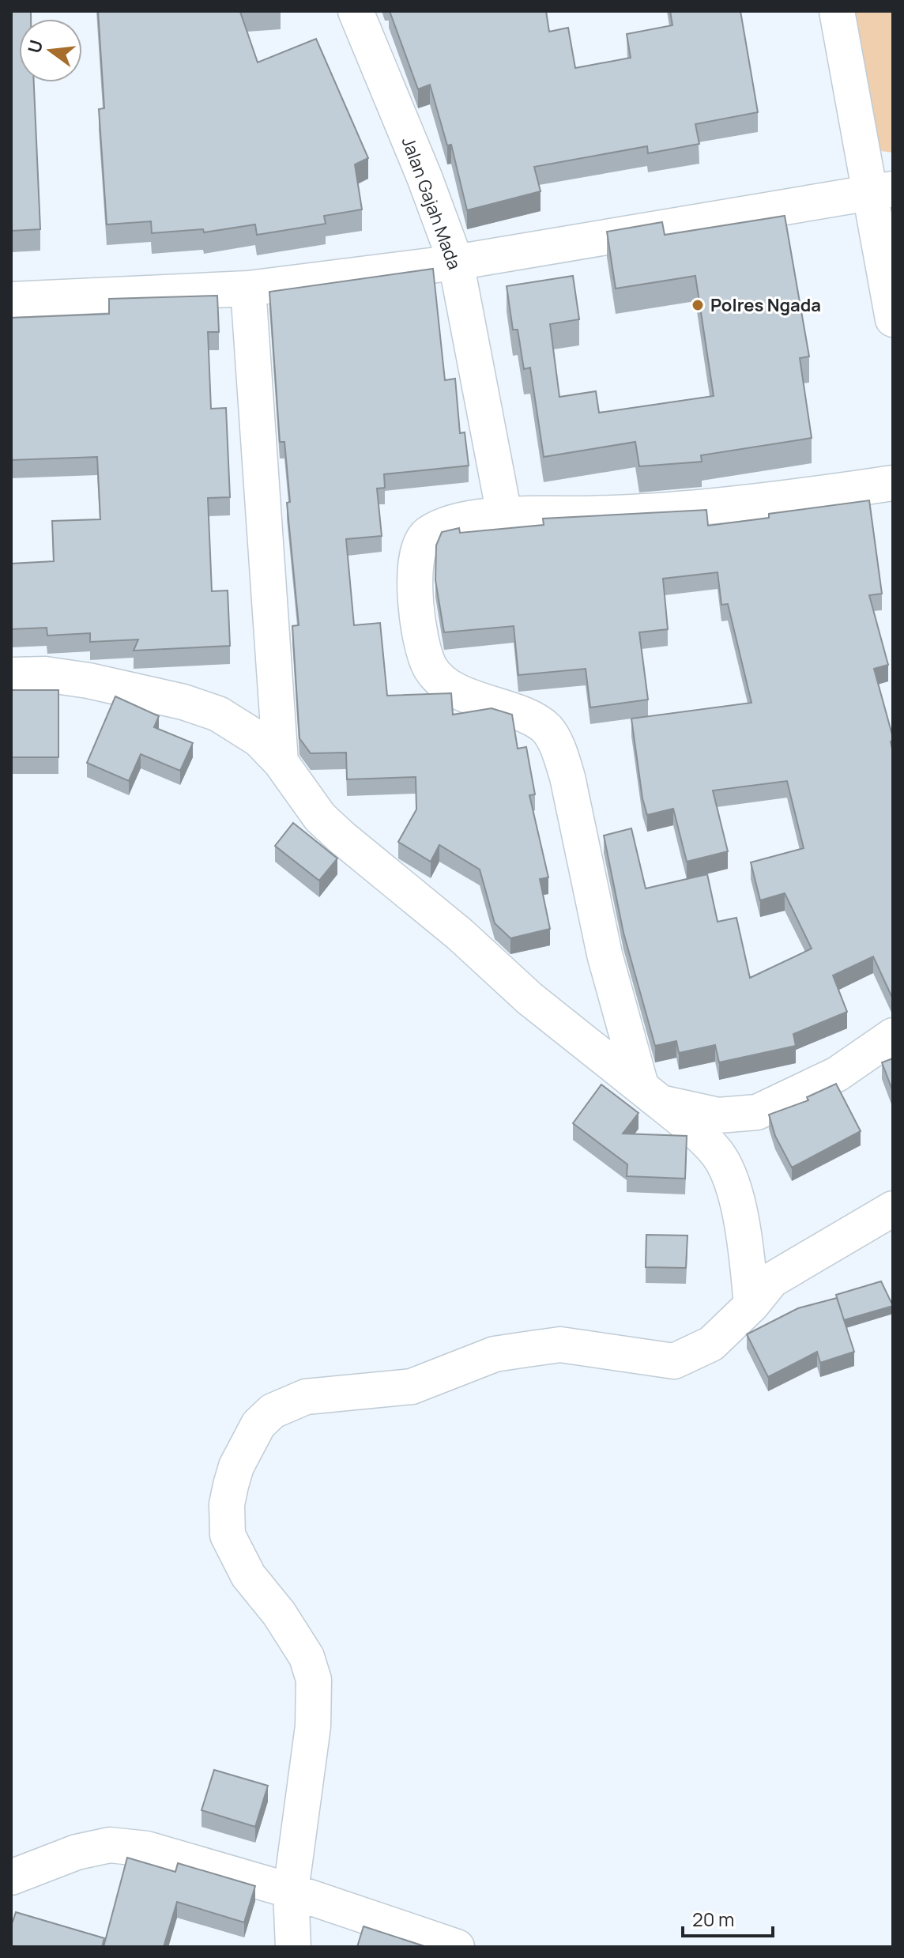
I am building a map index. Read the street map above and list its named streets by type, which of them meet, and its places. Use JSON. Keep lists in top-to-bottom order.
{
  "streets": {
    "street": ["Jalan Gajah Mada"]
  },
  "places": ["Polres Ngada"],
  "scale_bar": "20 m",
  "north": "left"
}
